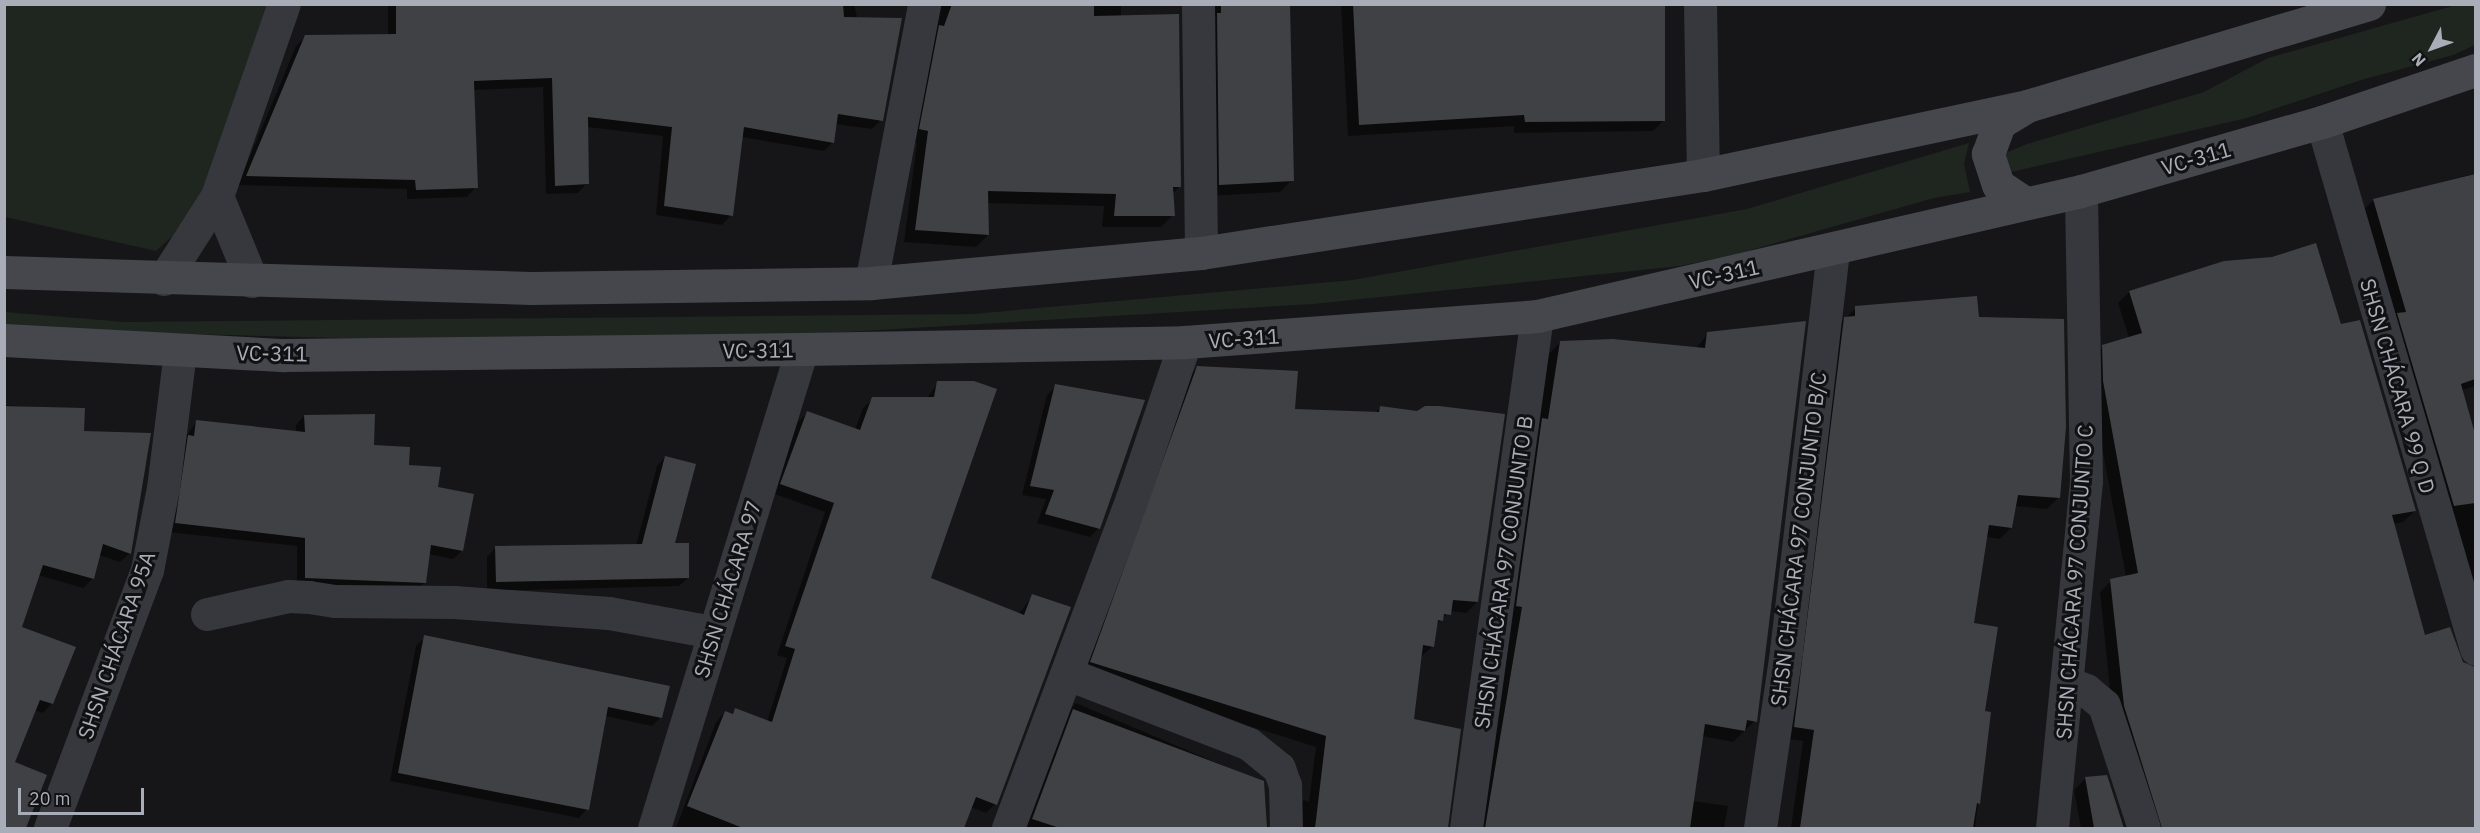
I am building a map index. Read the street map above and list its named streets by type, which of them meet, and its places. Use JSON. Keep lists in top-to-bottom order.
{
  "streets": {
    "main road": ["VC-311"],
    "street": [
      "SHSN CHÁCARA 99 Q D",
      "SHSN CHÁCARA 97 CONJUNTO B/C",
      "SHSN CHÁCARA 97 CONJUNTO B",
      "SHSN CHÁCARA 97 CONJUNTO C",
      "SHSN CHÁCARA 97",
      "SHSN CHÁCARA 95A"
    ]
  },
  "crossings": [
    ["VC-311", "SHSN CHÁCARA 99 Q D"],
    ["VC-311", "SHSN CHÁCARA 97 CONJUNTO B/C"],
    ["VC-311", "SHSN CHÁCARA 97 CONJUNTO B"],
    ["VC-311", "SHSN CHÁCARA 97 CONJUNTO C"],
    ["VC-311", "SHSN CHÁCARA 97"],
    ["VC-311", "SHSN CHÁCARA 95A"]
  ],
  "scale_bar": "20 m",
  "north": "bottom left"
}
